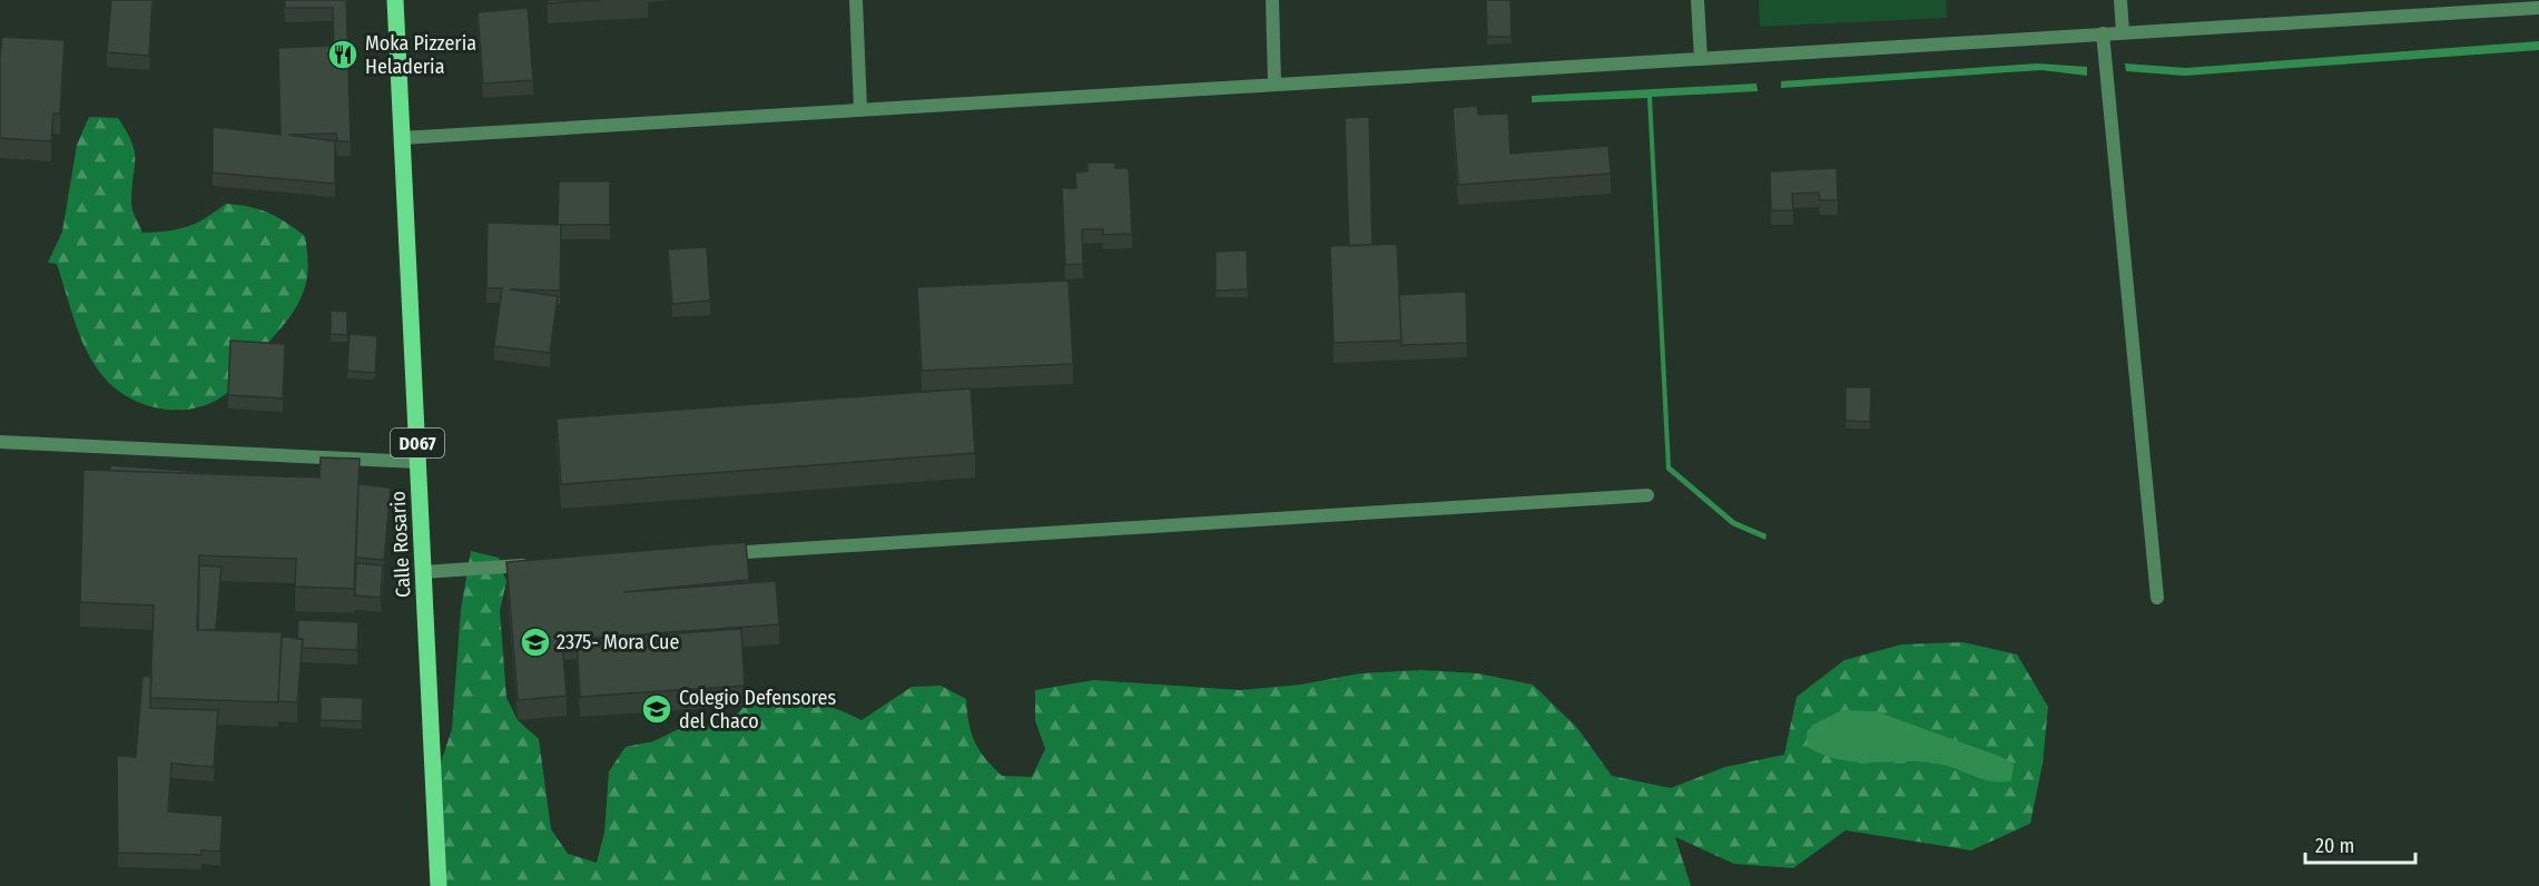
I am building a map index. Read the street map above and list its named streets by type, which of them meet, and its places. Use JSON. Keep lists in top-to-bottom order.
{
  "streets": {
    "main road": ["D067", "Calle Rosario"]
  },
  "places": {
    "restaurant": ["Moka Pizzeria Heladeria"],
    "school or university": ["2375- Mora Cue", "Colegio Defensores del Chaco"]
  },
  "scale_bar": "20 m"
}
